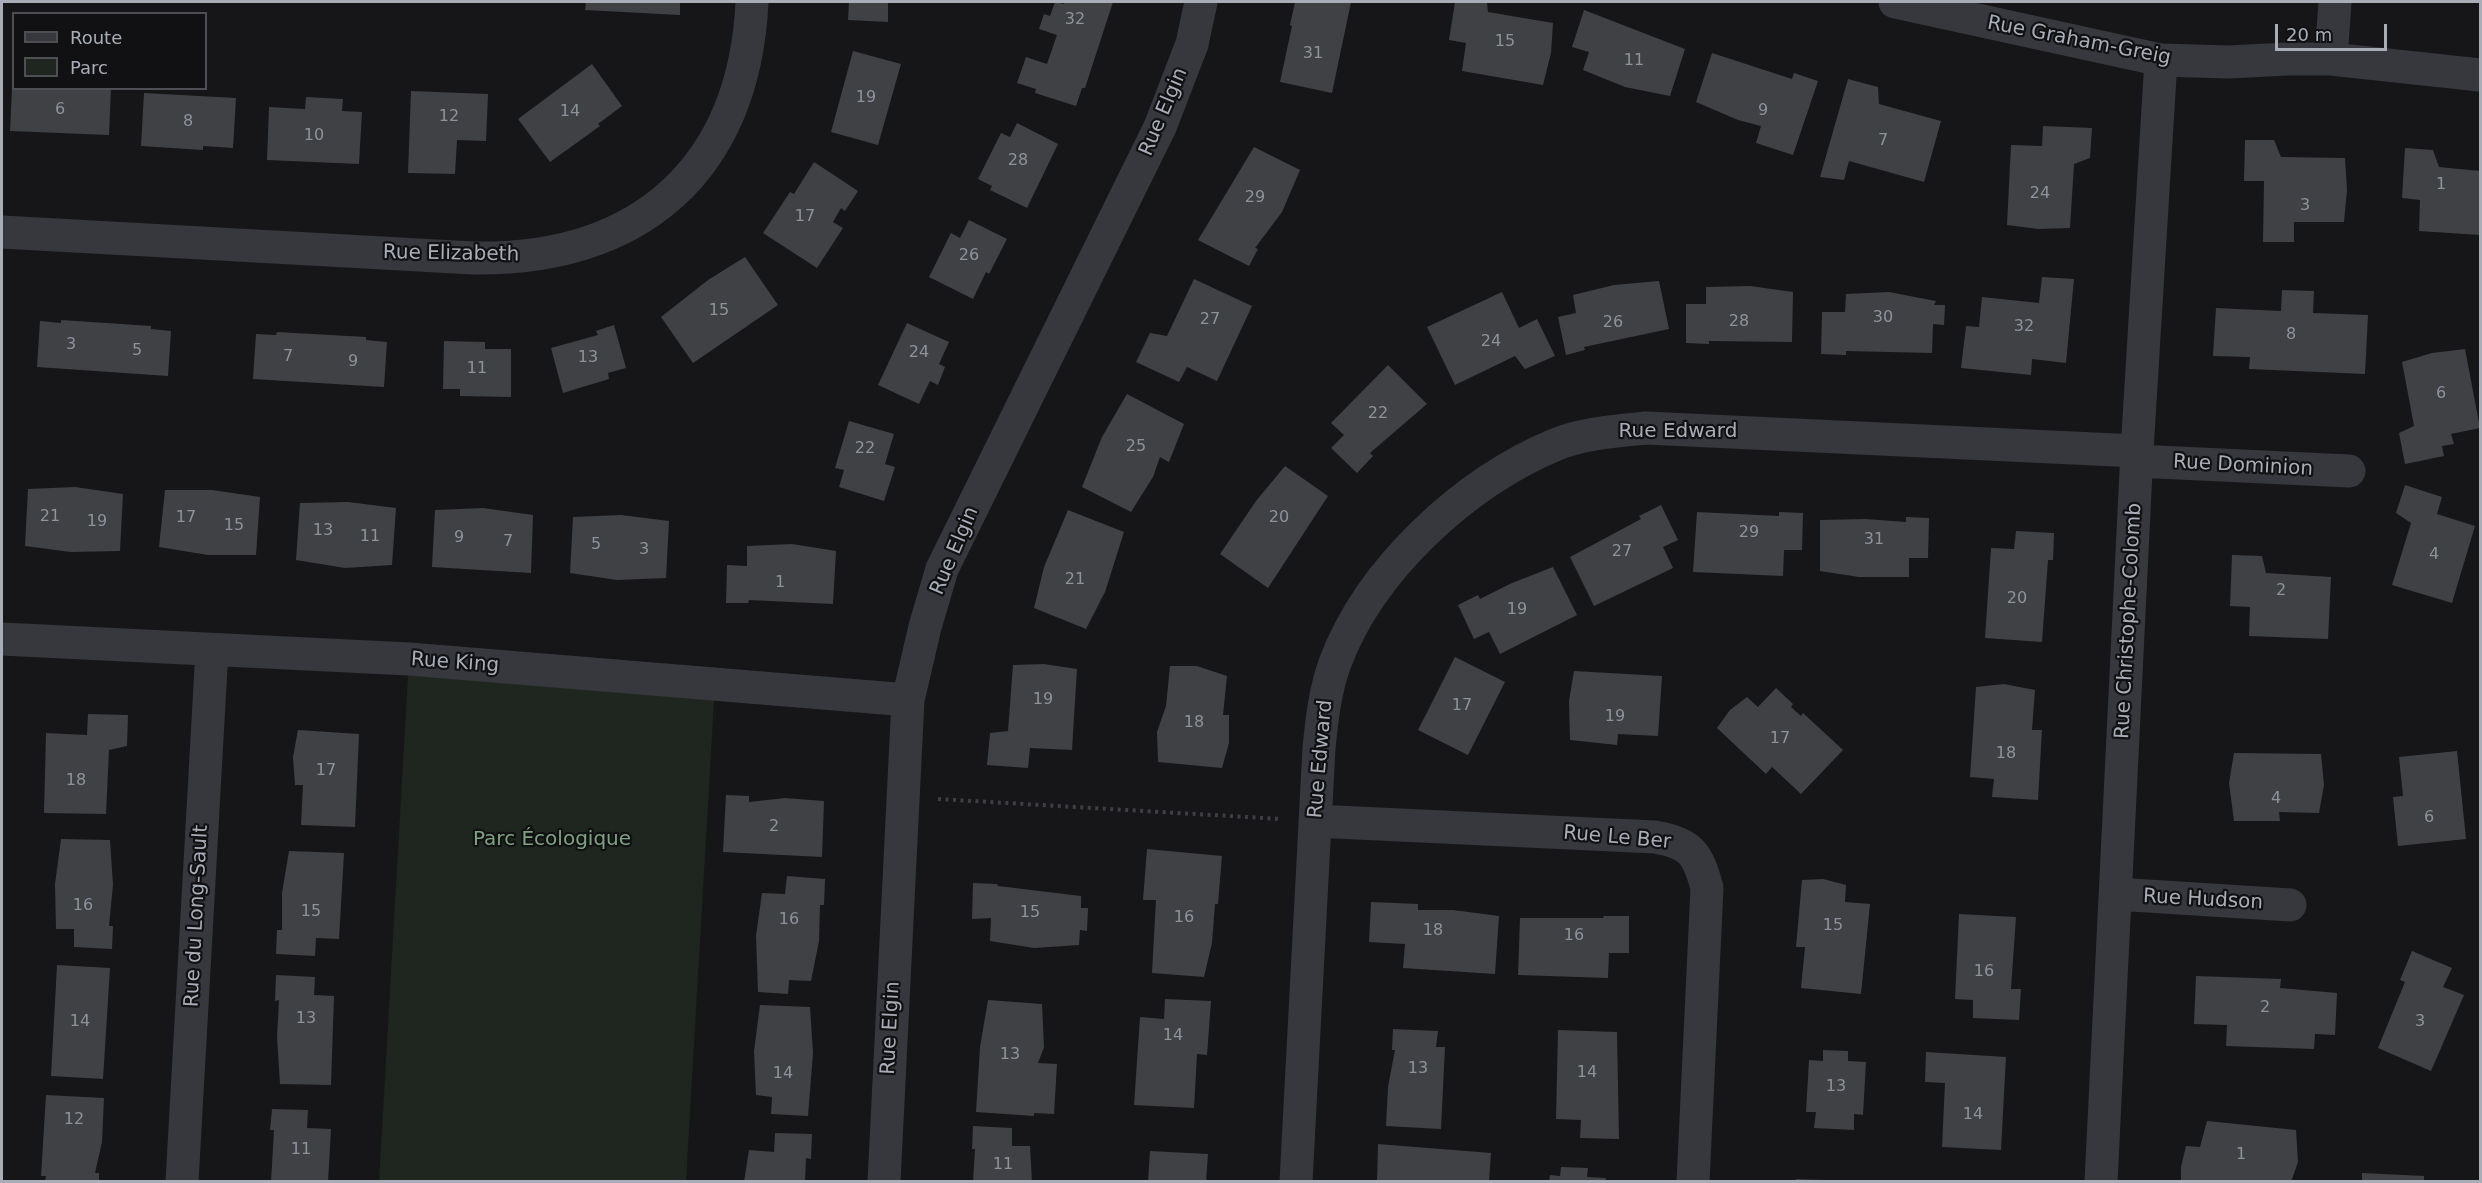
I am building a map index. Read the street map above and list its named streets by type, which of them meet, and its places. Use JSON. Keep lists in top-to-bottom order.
{
  "streets": {
    "street": [
      "Rue Graham-Greig",
      "Rue Elgin",
      "Rue Elizabeth",
      "Rue Edward",
      "Rue Dominion",
      "Rue Christophe-Colomb",
      "Rue King",
      "Rue Le Ber",
      "Rue Hudson",
      "Rue du Long-Sault"
    ]
  },
  "crossings": [
    ["Rue Graham-Greig", "Rue Christophe-Colomb"],
    ["Rue Elgin", "Rue King"],
    ["Rue Edward", "Rue Dominion"],
    ["Rue Edward", "Rue Christophe-Colomb"],
    ["Rue Edward", "Rue Le Ber"],
    ["Rue Dominion", "Rue Christophe-Colomb"],
    ["Rue Christophe-Colomb", "Rue Hudson"],
    ["Rue King", "Rue du Long-Sault"]
  ],
  "parks": ["Parc Écologique"],
  "house_numbers": [
    "32",
    "15",
    "31",
    "11",
    "19",
    "6",
    "9",
    "14",
    "12",
    "8",
    "10",
    "7",
    "28",
    "1",
    "24",
    "29",
    "3",
    "17",
    "26",
    "15",
    "30",
    "27",
    "28",
    "26",
    "32",
    "8",
    "24",
    "3",
    "5",
    "24",
    "7",
    "13",
    "9",
    "11",
    "6",
    "22",
    "25",
    "22",
    "21",
    "17",
    "20",
    "19",
    "15",
    "13",
    "29",
    "11",
    "9",
    "31",
    "7",
    "5",
    "3",
    "27",
    "4",
    "21",
    "1",
    "2",
    "20",
    "19",
    "19",
    "17",
    "19",
    "18",
    "17",
    "18",
    "17",
    "18",
    "4",
    "6",
    "2",
    "16",
    "15",
    "15",
    "16",
    "16",
    "15",
    "18",
    "16",
    "16",
    "2",
    "13",
    "14",
    "3",
    "14",
    "13",
    "13",
    "14",
    "14",
    "13",
    "14",
    "12",
    "11",
    "1",
    "11"
  ],
  "legend": ["Route", "Parc"],
  "scale_bar": "20 m"
}
